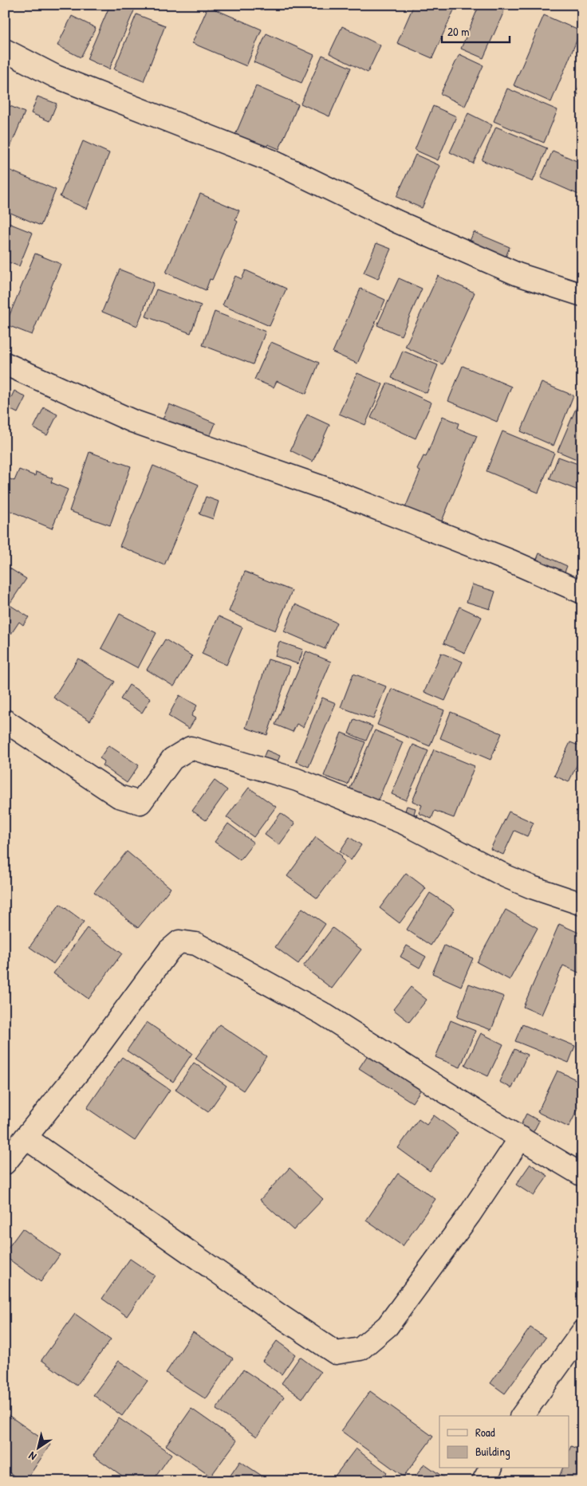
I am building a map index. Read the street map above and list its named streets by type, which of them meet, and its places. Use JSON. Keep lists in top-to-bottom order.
{
  "legend": ["Road", "Building"],
  "scale_bar": "20 m",
  "north": "bottom left"
}
